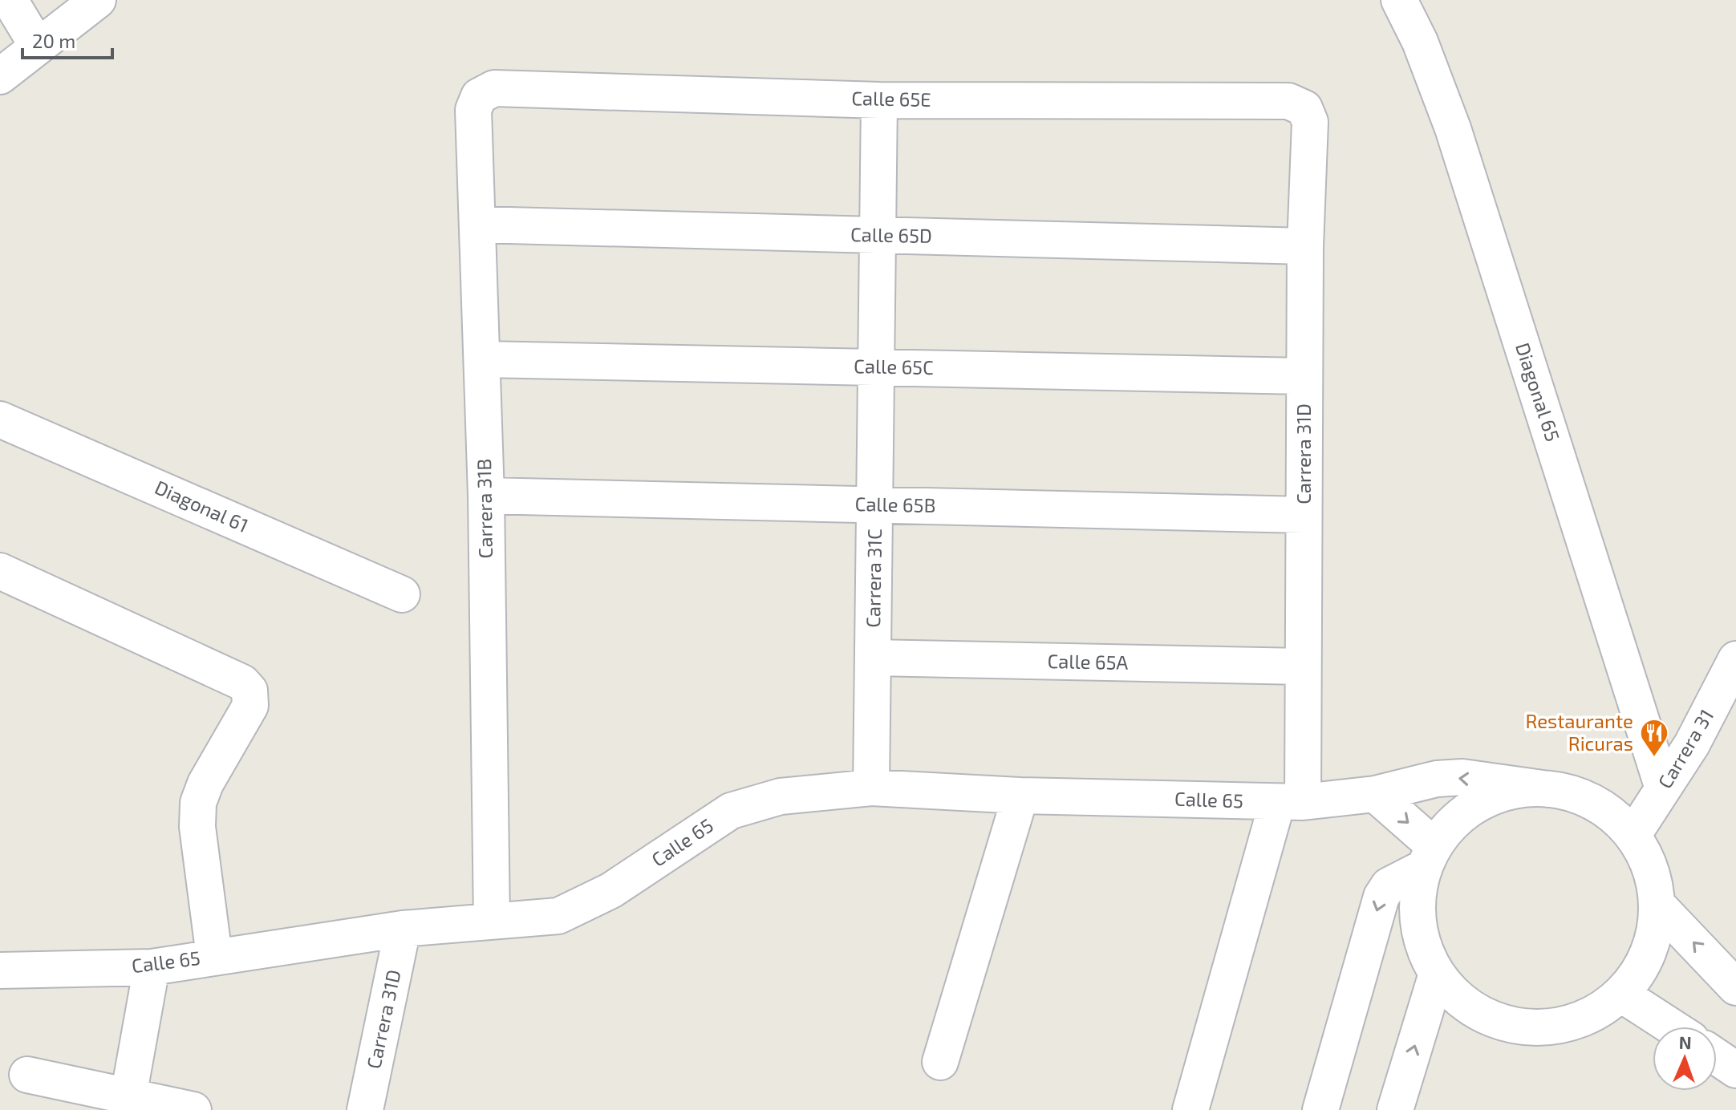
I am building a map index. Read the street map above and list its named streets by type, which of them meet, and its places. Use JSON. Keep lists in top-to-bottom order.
{
  "streets": {
    "street": [
      "Calle 65E",
      "Calle 65D",
      "Calle 65C",
      "Diagonal 65",
      "Carrera 31D",
      "Calle 65B",
      "Diagonal 61",
      "Carrera 31B",
      "Carrera 31C",
      "Calle 65A",
      "Carrera 31",
      "Calle 65"
    ]
  },
  "crossings": [
    ["Calle 65E", "Carrera 31D"],
    ["Calle 65E", "Carrera 31B"],
    ["Calle 65E", "Carrera 31C"],
    ["Calle 65D", "Carrera 31D"],
    ["Calle 65D", "Carrera 31B"],
    ["Calle 65D", "Carrera 31C"],
    ["Calle 65C", "Carrera 31D"],
    ["Calle 65C", "Carrera 31B"],
    ["Calle 65C", "Carrera 31C"],
    ["Diagonal 65", "Carrera 31"],
    ["Carrera 31D", "Calle 65B"],
    ["Carrera 31D", "Calle 65A"],
    ["Carrera 31D", "Calle 65"],
    ["Calle 65B", "Carrera 31B"],
    ["Calle 65B", "Carrera 31C"],
    ["Carrera 31B", "Calle 65"],
    ["Carrera 31C", "Calle 65A"],
    ["Carrera 31C", "Calle 65"]
  ],
  "places": {
    "restaurant": ["Restaurante Ricuras"]
  },
  "scale_bar": "20 m",
  "north": "top"
}
